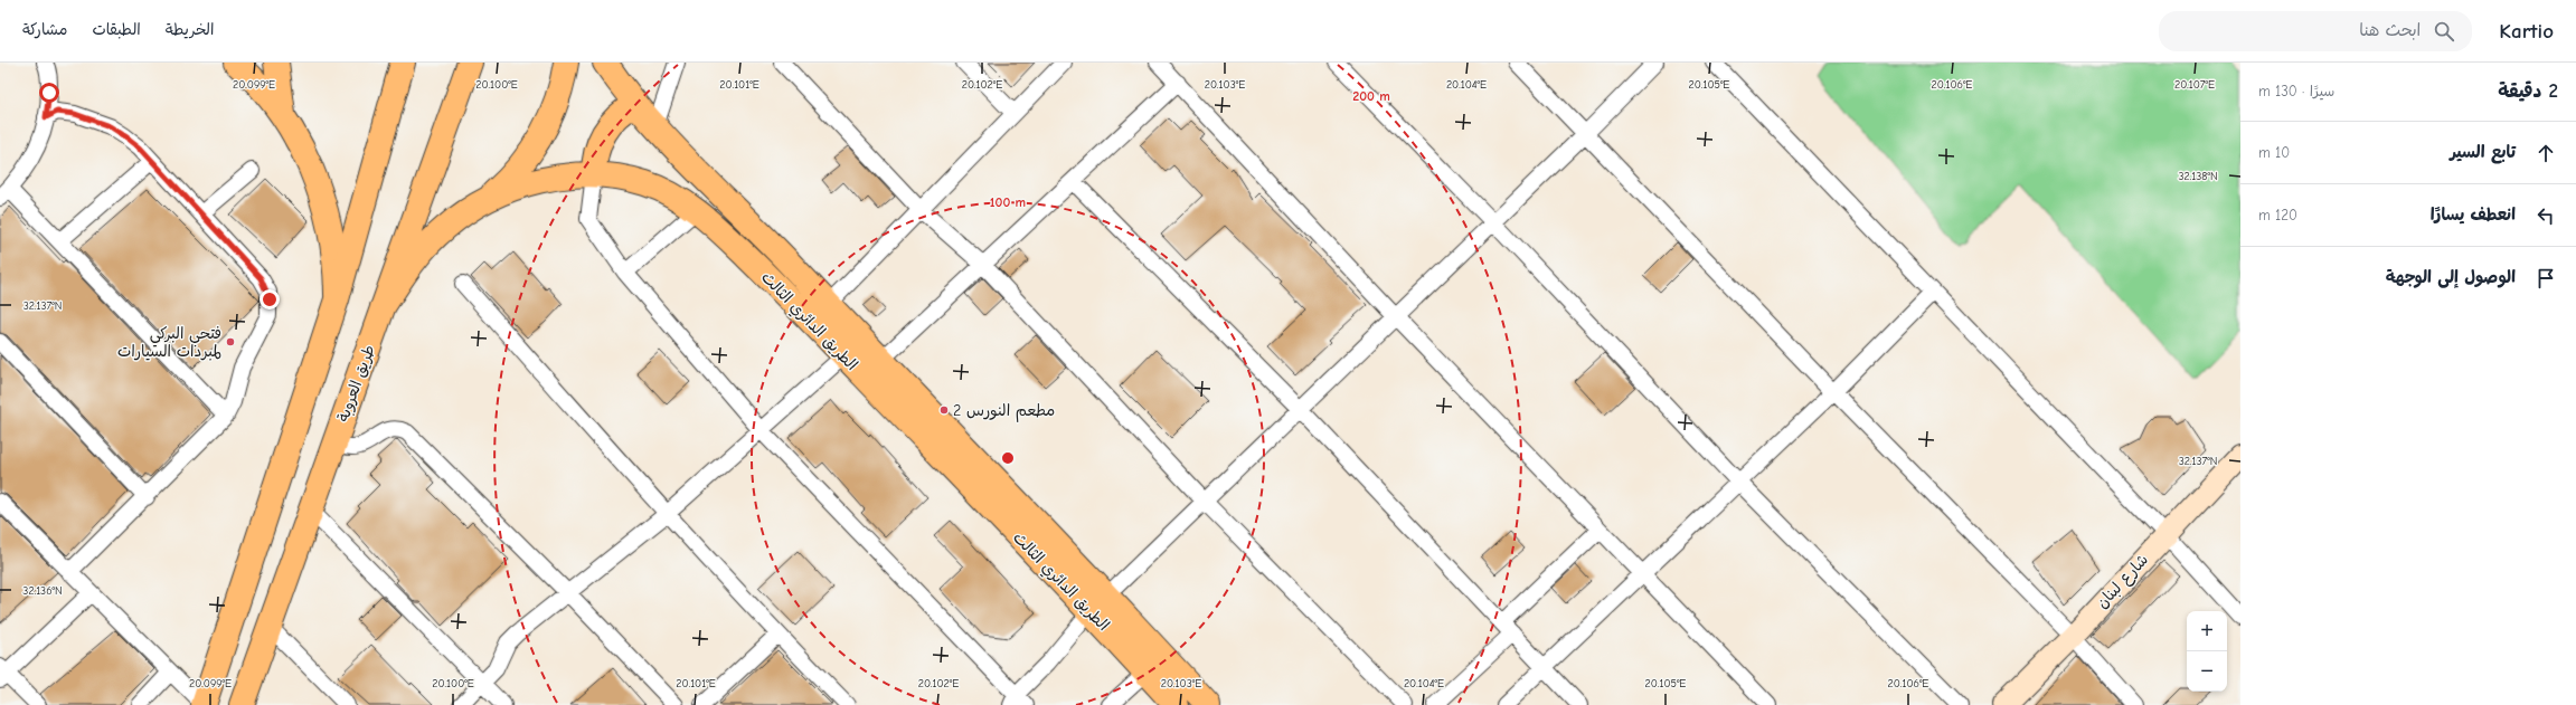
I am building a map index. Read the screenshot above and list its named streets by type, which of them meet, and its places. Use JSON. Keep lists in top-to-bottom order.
{
  "streets": {
    "main road": ["الطريق الدائري الثالث", "طريق العروبة"],
    "street": ["شارع لبنان"]
  },
  "crossings": [
    ["الطريق الدائري الثالث", "طريق العروبة"]
  ],
  "places": ["فتحي البركي لمبردات السيارات", "مطعم النورس 2"],
  "page": {
    "header": "Kartio",
    "search": "ابحث هنا",
    "nav": ["الخريطة", "الطبقات", "مشاركة"],
    "heading": ["2 دقيقة", "سيرًا · 130 m"],
    "list": [
      ["تابع السير", "10 m"],
      ["انعطف يسارًا", "120 m"],
      "الوصول إلى الوجهة"
    ],
    "map_buttons": ["+", "−"]
  },
  "coordinates": [
    "20.099°E",
    "20.100°E",
    "20.101°E",
    "20.102°E",
    "20.103°E",
    "20.104°E",
    "20.105°E",
    "20.106°E",
    "20.107°E",
    "32.138°N",
    "32.137°N",
    "32.136°N"
  ],
  "rings": ["200 m", "100 m"]
}
